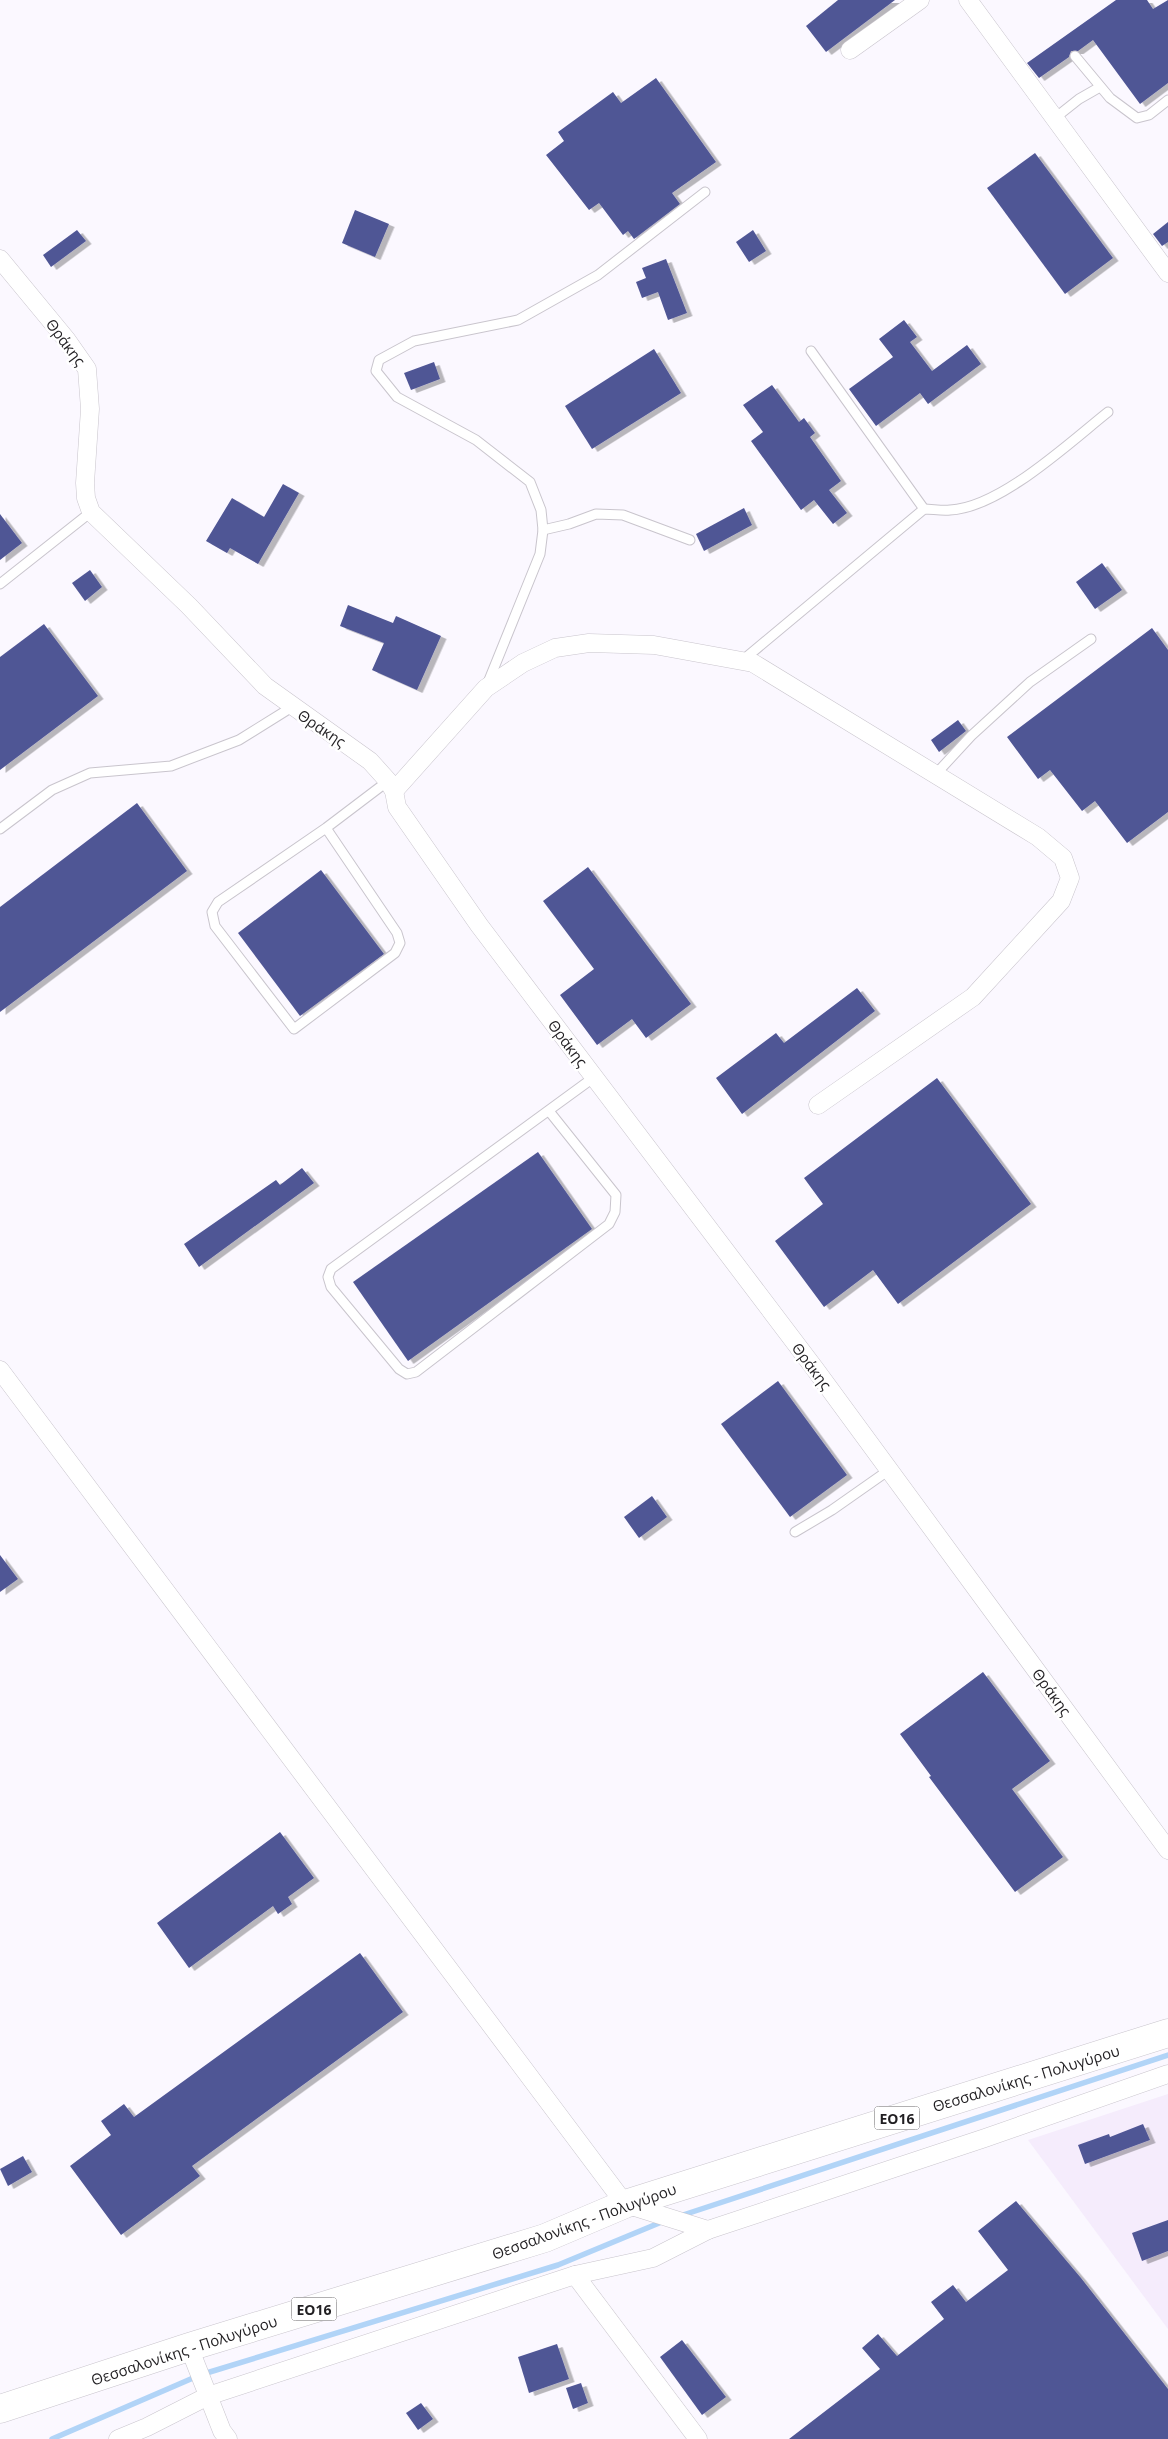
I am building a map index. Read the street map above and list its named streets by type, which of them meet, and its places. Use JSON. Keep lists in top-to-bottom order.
{
  "streets": {
    "main road": ["Θεσσαλονίκης - Πολυγύρου", "ΕΟ16"],
    "street": ["Θράκης"]
  }
}
